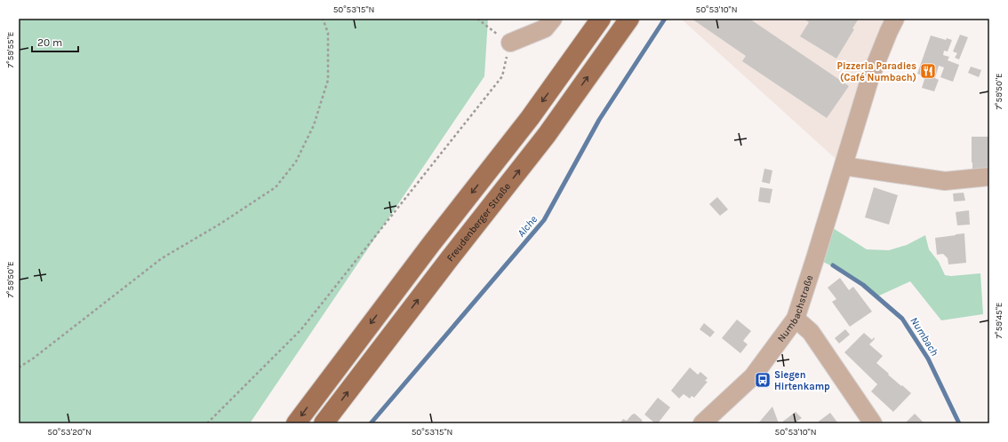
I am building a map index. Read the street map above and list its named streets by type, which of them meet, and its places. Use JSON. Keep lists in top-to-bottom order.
{
  "streets": {
    "main road": ["Freudenberger Straße"],
    "street": ["Numbachstraße"]
  },
  "water": ["Alche", "Numbach"],
  "places": {
    "restaurant": ["Pizzeria Paradies (Café Numbach)"],
    "bus stop": ["Siegen Hirtenkamp"]
  },
  "scale_bar": "20 m",
  "coordinates": [
    "50°53'15\"N",
    "50°53'10\"N",
    "7°59'55\"E",
    "7°59'50\"E",
    "7°59'45\"E",
    "50°53'20\"N"
  ]
}
